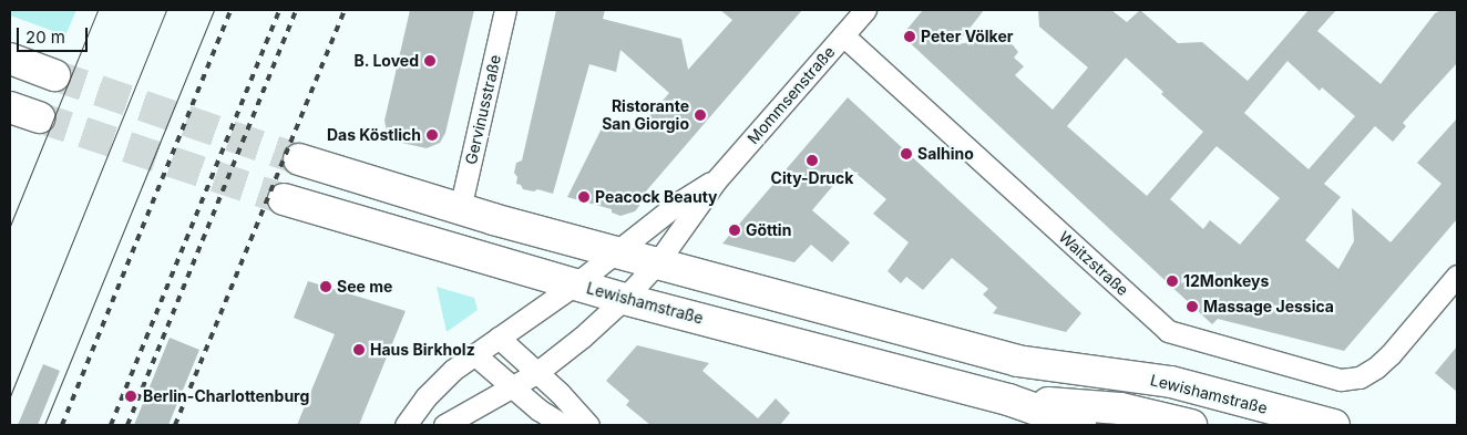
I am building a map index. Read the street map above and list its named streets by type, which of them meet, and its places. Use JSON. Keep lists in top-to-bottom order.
{
  "streets": {
    "main road": ["Lewishamstraße"],
    "street": ["Mommsenstraße", "Gervinusstraße", "Waitzstraße"]
  },
  "crossings": [
    ["Mommsenstraße", "Waitzstraße"],
    ["Mommsenstraße", "Lewishamstraße"],
    ["Gervinusstraße", "Lewishamstraße"]
  ],
  "places": [
    "Peter Völker",
    "B. Loved",
    "Ristorante San Giorgio",
    "Das Köstlich",
    "Salhino",
    "City-Druck",
    "Peacock Beauty",
    "Göttin",
    "12Monkeys",
    "See me",
    "Massage Jessica",
    "Haus Birkholz",
    "Berlin-Charlottenburg"
  ],
  "scale_bar": "20 m"
}
